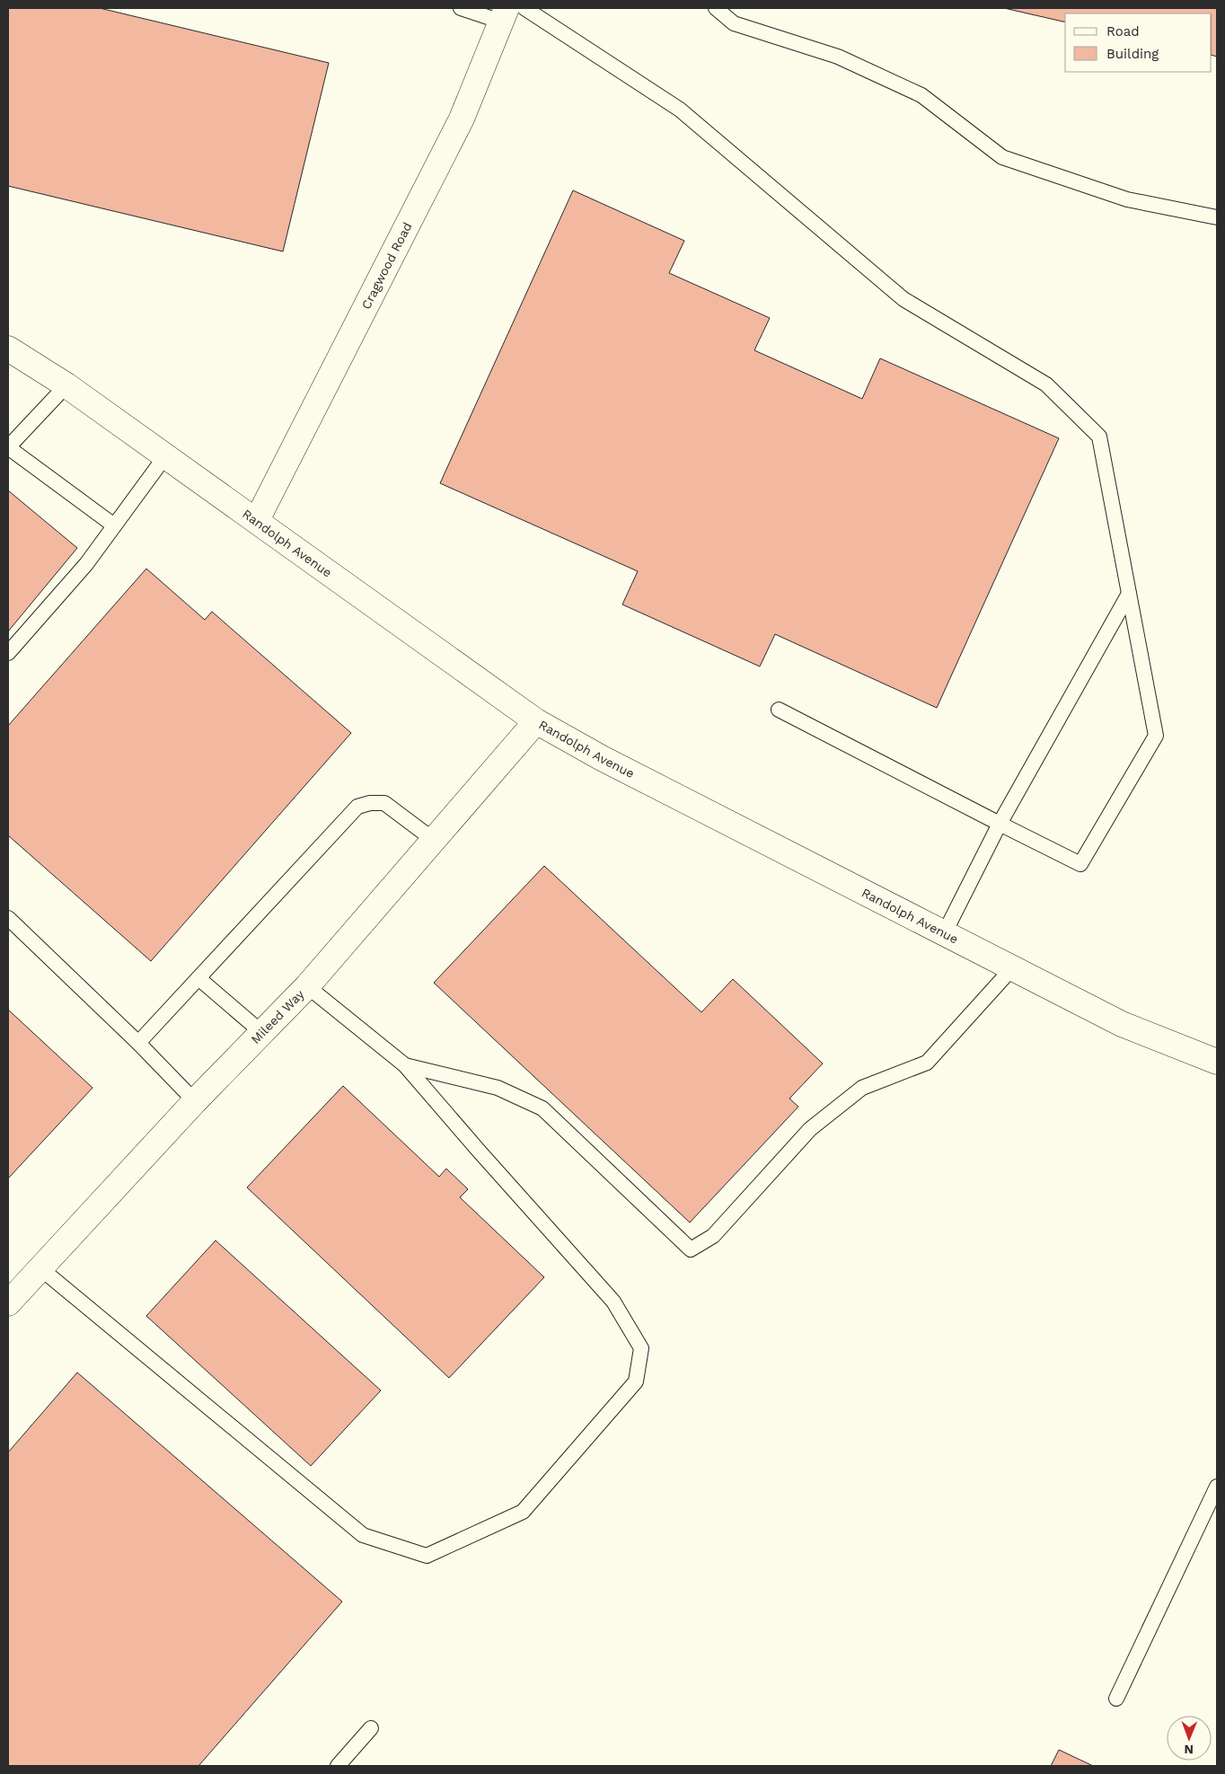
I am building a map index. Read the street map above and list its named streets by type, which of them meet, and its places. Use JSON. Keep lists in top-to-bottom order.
{
  "streets": {
    "main road": ["Cragwood Road", "Randolph Avenue", "Mileed Way"]
  },
  "crossings": [
    ["Cragwood Road", "Randolph Avenue"],
    ["Randolph Avenue", "Mileed Way"]
  ],
  "legend": ["Road", "Building"],
  "north": "bottom"
}
